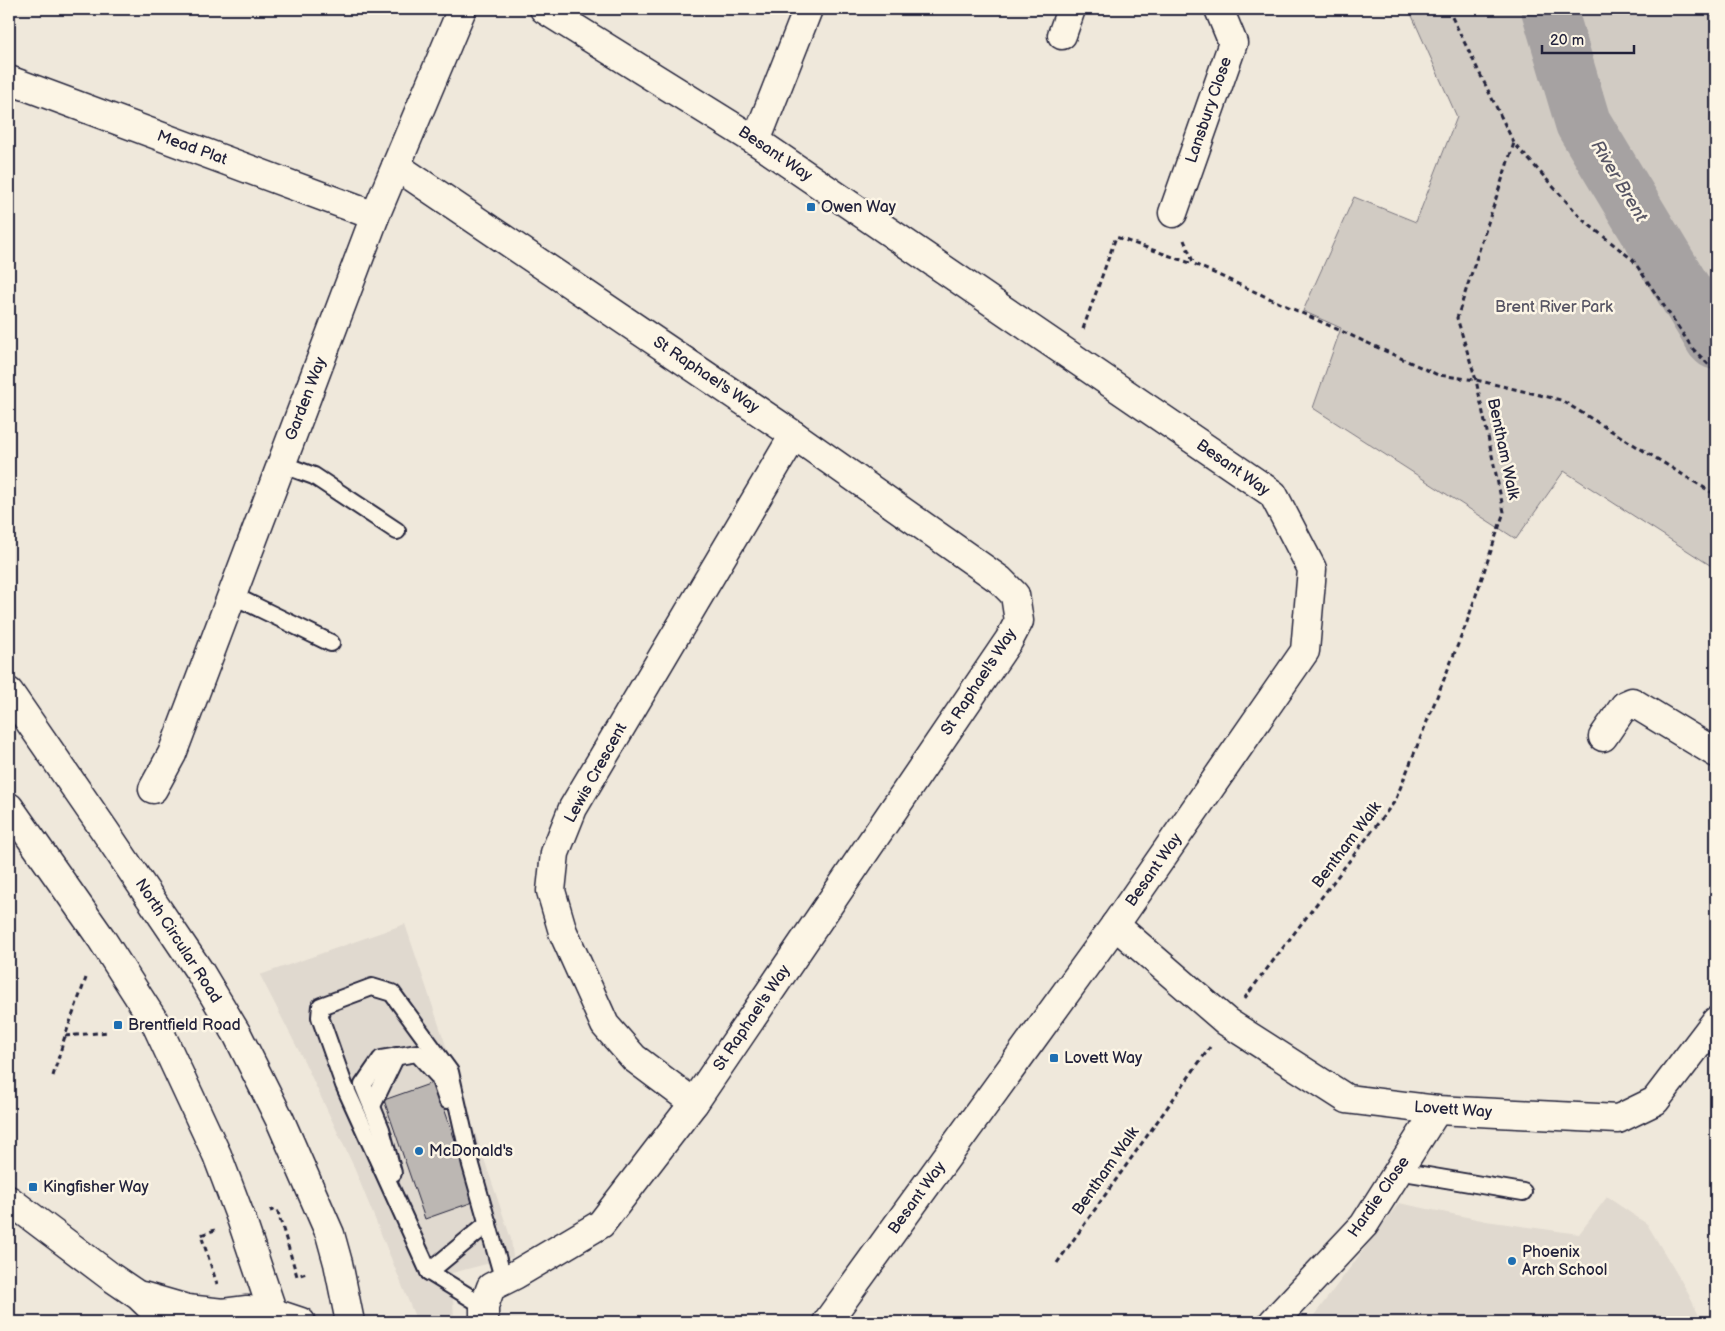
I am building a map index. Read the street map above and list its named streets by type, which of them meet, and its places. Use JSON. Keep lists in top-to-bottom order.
{
  "streets": {
    "main road": [
      "Lansbury Close",
      "Mead Plat",
      "Besant Way",
      "St Raphael's Way",
      "Garden Way",
      "Lewis Crescent",
      "North Circular Road",
      "Lovett Way",
      "Hardie Close"
    ],
    "path": ["Bentham Walk"]
  },
  "crossings": [
    ["Mead Plat", "Garden Way"],
    ["Besant Way", "Lovett Way"],
    ["St Raphael's Way", "Garden Way"],
    ["St Raphael's Way", "Lewis Crescent"],
    ["Bentham Walk", "Lovett Way"],
    ["Lovett Way", "Hardie Close"]
  ],
  "water": ["River Brent"],
  "parks": ["Brent River Park"],
  "places": {
    "transit": [
      "Owen Way",
      "Brentfield Road",
      "Lovett Way",
      "Kingfisher Way"
    ],
    "other": ["McDonald's", "Phoenix Arch School"]
  },
  "scale_bar": "20 m"
}
